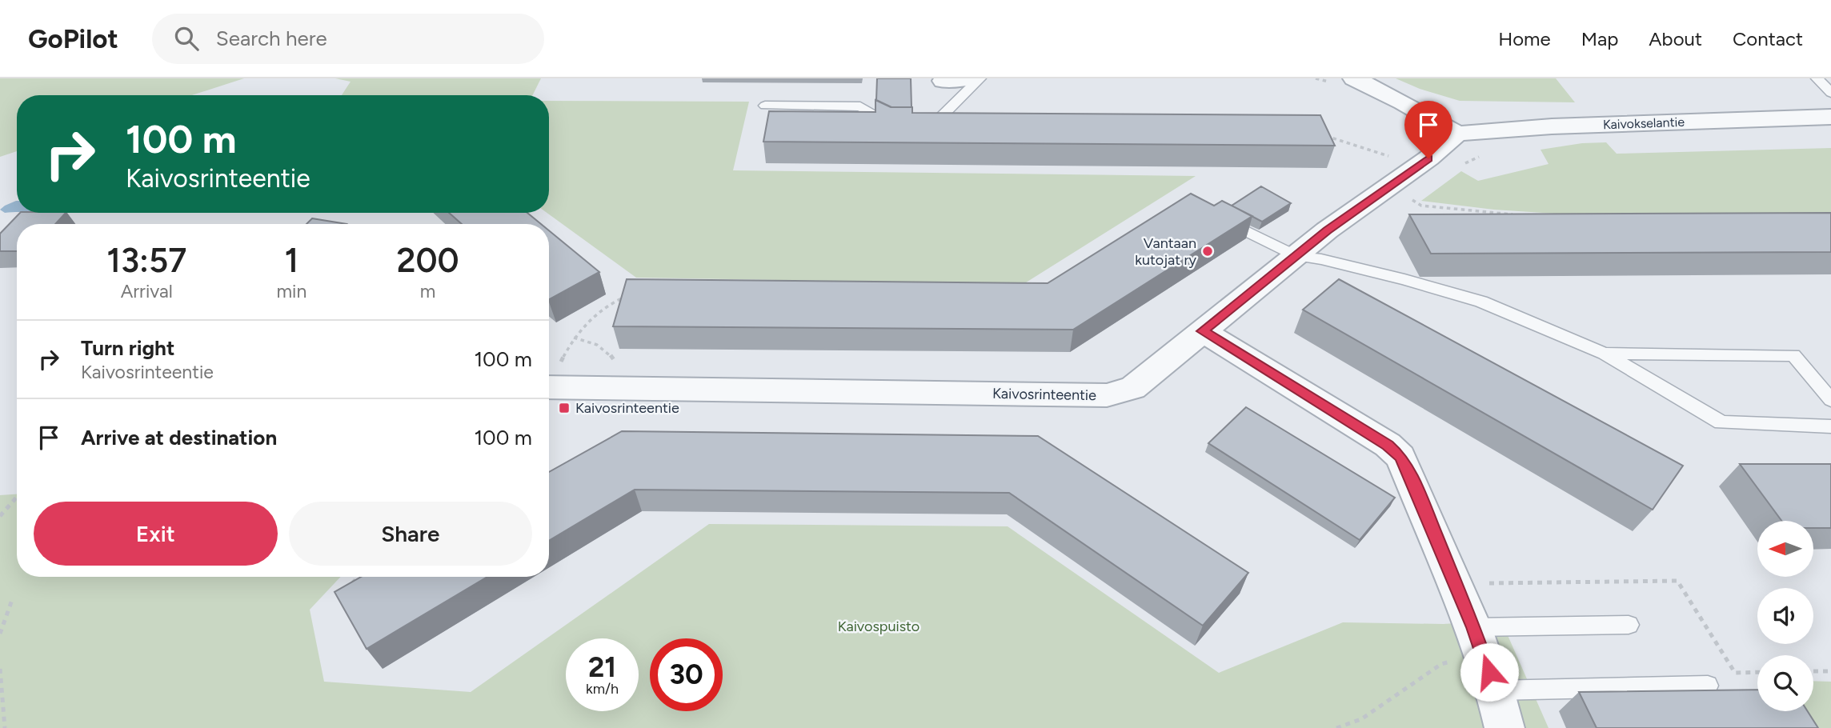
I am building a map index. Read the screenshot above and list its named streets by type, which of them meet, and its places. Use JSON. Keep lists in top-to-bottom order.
{
  "streets": {
    "street": ["Kaivokselantie", "Kaivosrinteentie"]
  },
  "crossings": [
    ["Kaivokselantie", "Kaivosrinteentie"]
  ],
  "parks": ["Kaivospuisto"],
  "places": {
    "other": ["Vantaan kutojat ry"],
    "transit": ["Kaivosrinteentie"]
  },
  "north": "left",
  "page": {
    "header": "GoPilot",
    "search": "Search here",
    "nav": [
      "Home",
      "Map",
      "About",
      "Contact"
    ],
    "turn": ["100 m", "Kaivosrinteentie"],
    "eta": [
      "13:57",
      "Arrival",
      "1",
      "min",
      "200",
      "m"
    ],
    "list": [
      {
        "name": "Turn right",
        "note": "Kaivosrinteentie",
        "value": "100 m"
      },
      {
        "name": "Arrive at destination",
        "value": "100 m"
      }
    ],
    "buttons": ["Exit", "Share"],
    "speed": "21 km/h",
    "limit": "30"
  }
}
